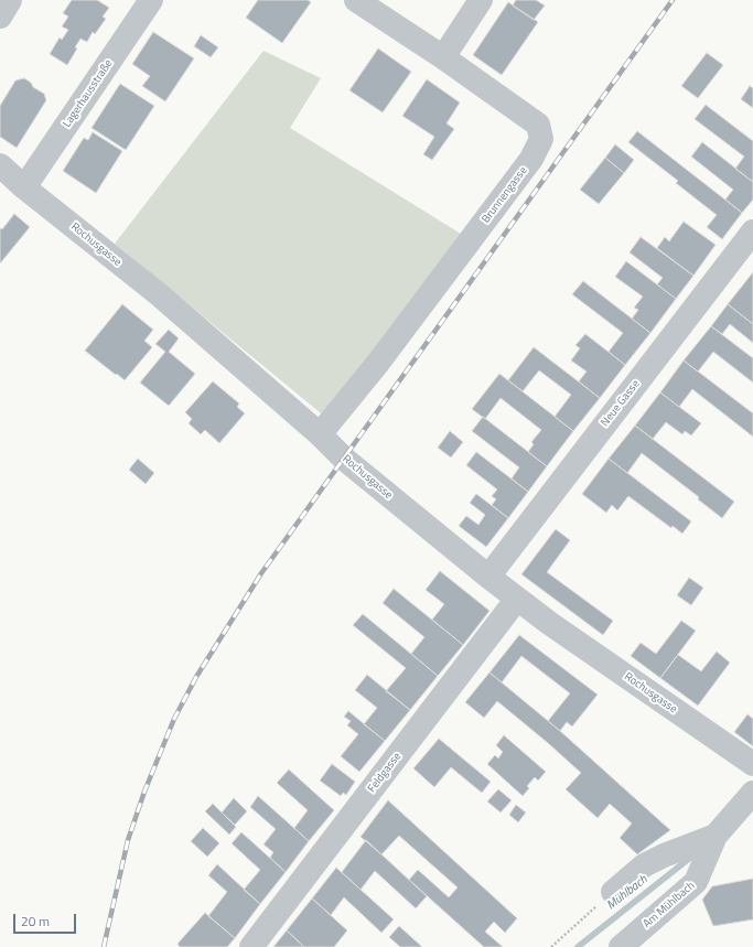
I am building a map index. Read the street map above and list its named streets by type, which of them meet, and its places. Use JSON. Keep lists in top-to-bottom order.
{
  "streets": {
    "street": [
      "Lagerhausstraße",
      "Brunnengasse",
      "Rochusgasse",
      "Neue Gasse",
      "Feldgasse",
      "Am Mühlbach"
    ]
  },
  "crossings": [
    ["Lagerhausstraße", "Rochusgasse"],
    ["Brunnengasse", "Rochusgasse"],
    ["Rochusgasse", "Neue Gasse"],
    ["Rochusgasse", "Feldgasse"]
  ],
  "water": ["Mühlbach"],
  "scale_bar": "20 m"
}
